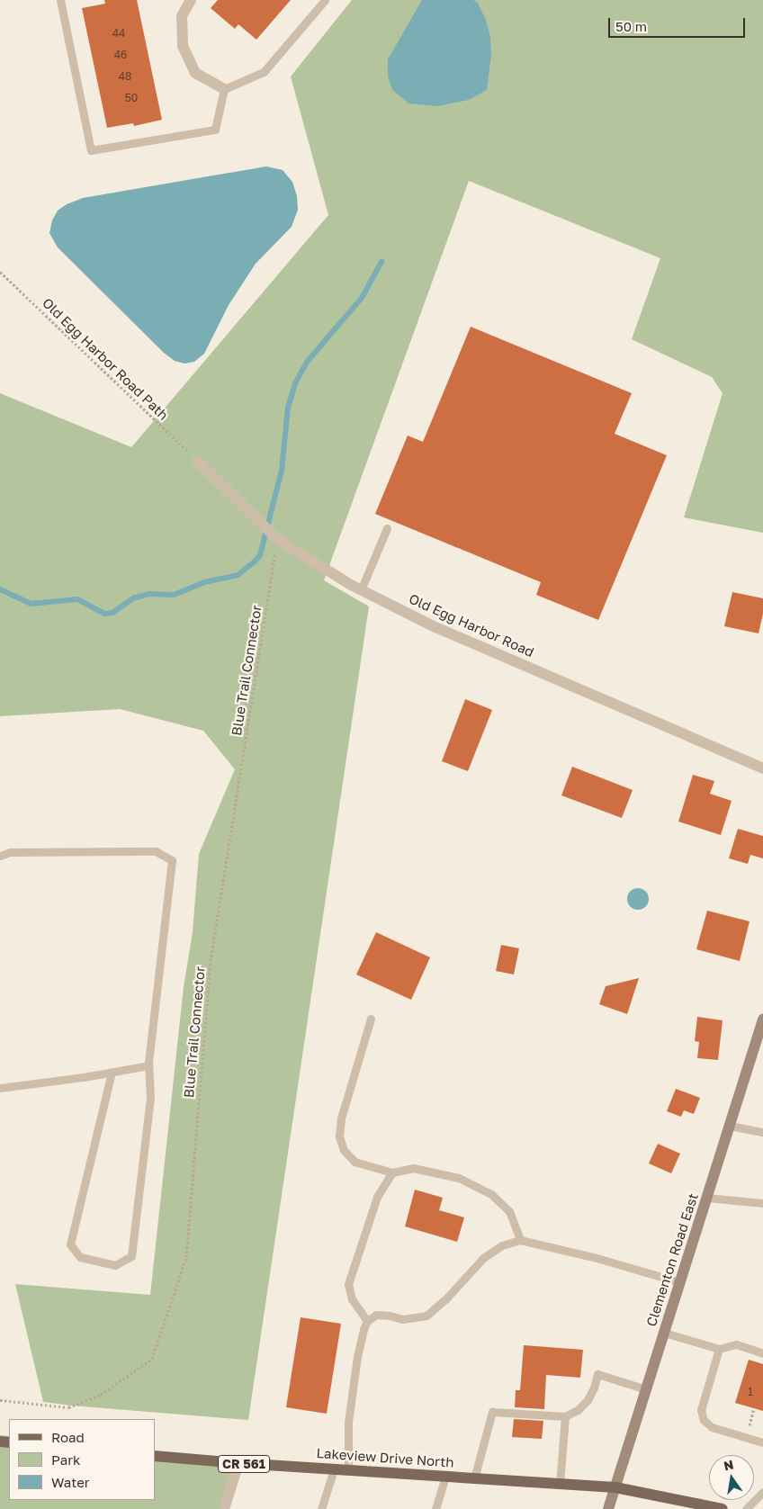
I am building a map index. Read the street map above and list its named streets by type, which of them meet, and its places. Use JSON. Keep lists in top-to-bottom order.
{
  "streets": {
    "main road": ["Clementon Road East", "Lakeview Drive North", "CR 561"],
    "street": ["Old Egg Harbor Road"],
    "path": ["Old Egg Harbor Road Path", "Blue Trail Connector"]
  },
  "crossings": [
    ["Old Egg Harbor Road Path", "Old Egg Harbor Road"],
    ["Old Egg Harbor Road", "Blue Trail Connector"],
    ["Clementon Road East", "Lakeview Drive North"],
    ["Clementon Road East", "CR 561"],
    ["Lakeview Drive North", "CR 561"]
  ],
  "house_numbers": [
    "44",
    "46",
    "48",
    "50",
    "1"
  ],
  "legend": ["Road", "Park", "Water"],
  "scale_bar": "50 m",
  "north": "top"
}
